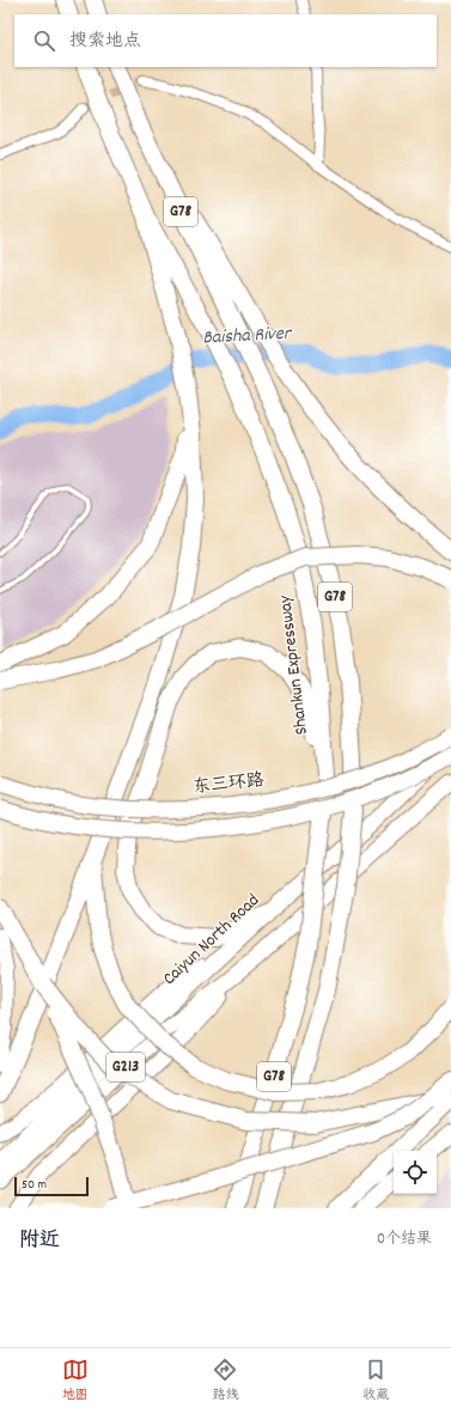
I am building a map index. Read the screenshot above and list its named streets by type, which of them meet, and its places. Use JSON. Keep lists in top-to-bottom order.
{
  "streets": {
    "highway": [
      "G78",
      "Shankun Expressway",
      "东三环路",
      "Caiyun North Road",
      "G213"
    ]
  },
  "water": ["Baisha River"],
  "scale_bar": "50 m",
  "page": {
    "search": "搜索地点",
    "scale": "50 m",
    "heading": ["附近", "0个结果"],
    "nav": ["地图", "路线", "收藏"]
  }
}
